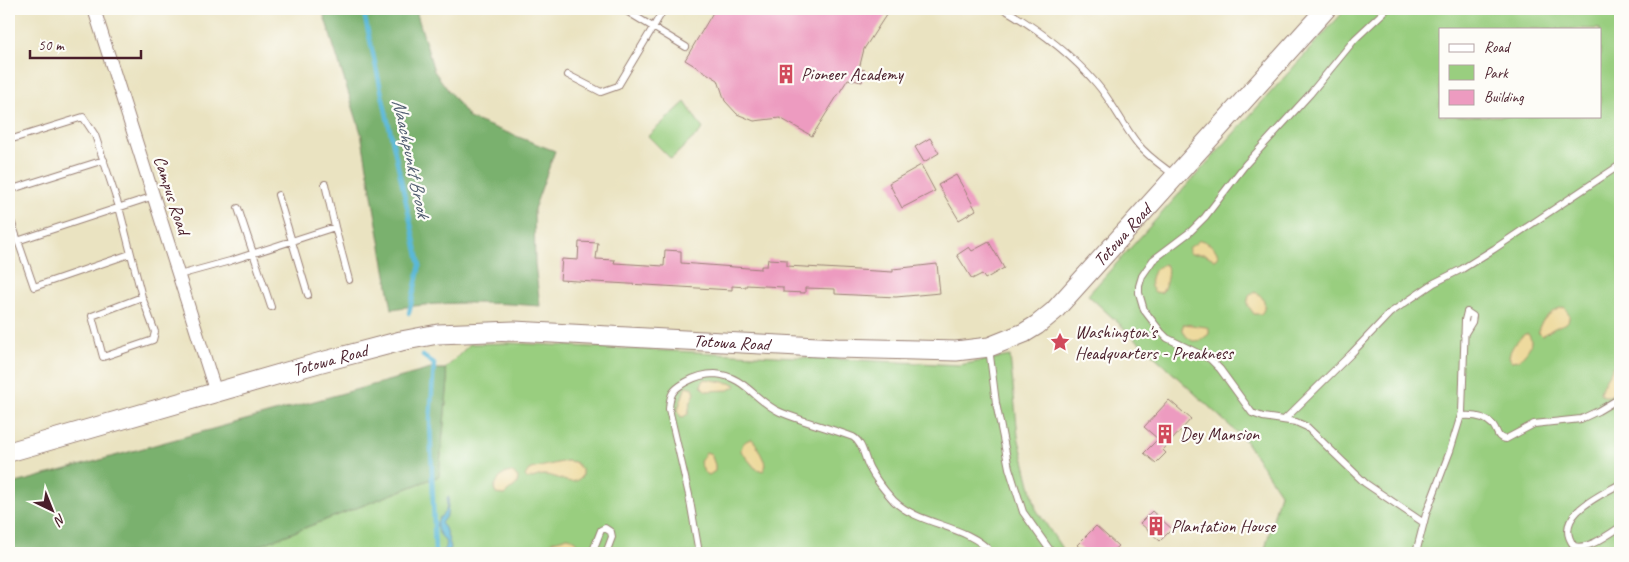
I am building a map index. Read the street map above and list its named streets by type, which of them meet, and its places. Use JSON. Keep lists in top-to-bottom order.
{
  "streets": {
    "main road": ["Totowa Road"],
    "street": ["Campus Road"]
  },
  "crossings": [
    ["Campus Road", "Totowa Road"]
  ],
  "water": ["Naachpunkt Brook"],
  "places": {
    "building": ["Pioneer Academy", "Dey Mansion", "Plantation House"],
    "place": ["Washington's Headquarters - Preakness"]
  },
  "legend": ["Road", "Park", "Building"],
  "scale_bar": "50 m",
  "north": "bottom right"
}
